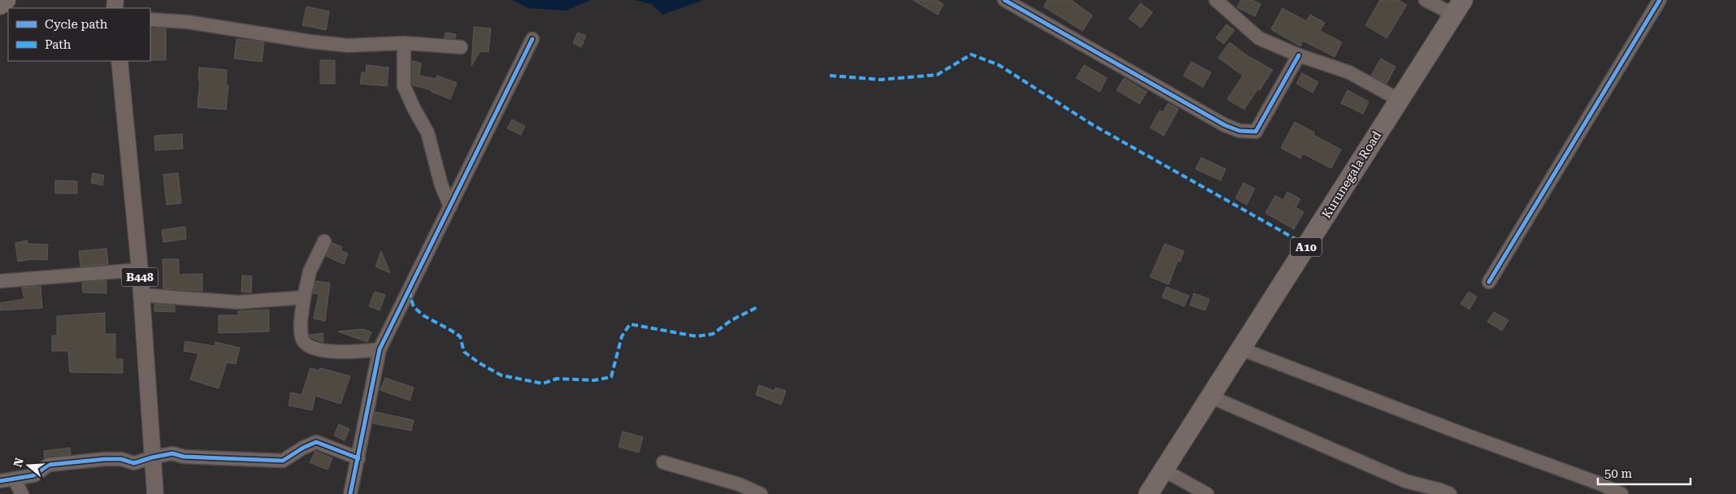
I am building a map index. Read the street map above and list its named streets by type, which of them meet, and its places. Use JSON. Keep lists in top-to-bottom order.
{
  "streets": {
    "highway": ["Kurunegala Road", "A10"],
    "main road": ["B448"]
  },
  "legend": ["Cycle path", "Path"],
  "scale_bar": "50 m",
  "north": "left"
}
